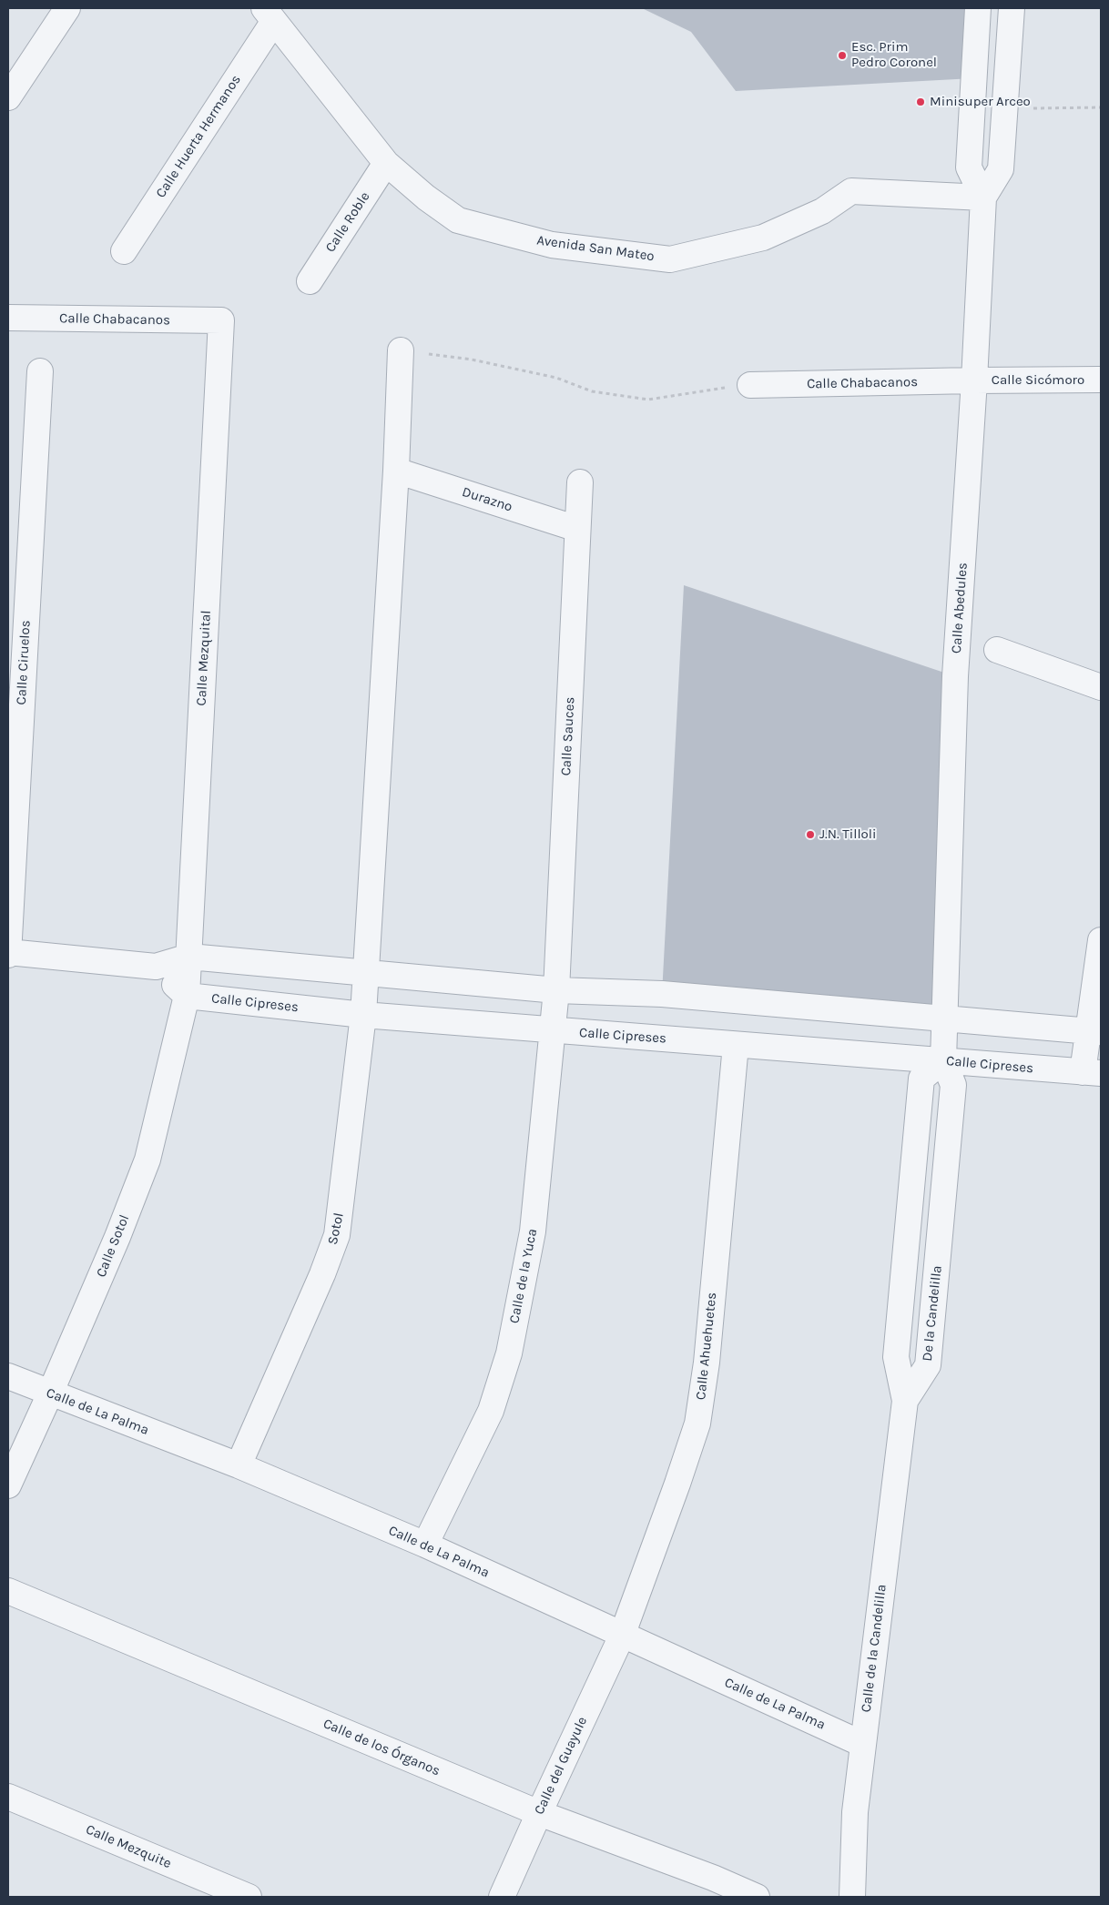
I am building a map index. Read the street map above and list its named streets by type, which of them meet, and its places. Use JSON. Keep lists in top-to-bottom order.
{
  "streets": {
    "street": [
      "Calle Huerta Hermanos",
      "Calle Roble",
      "Avenida San Mateo",
      "Calle Chabacanos",
      "Calle Sicómoro",
      "Durazno",
      "Calle Abedules",
      "Calle Mezquital",
      "Calle Ciruelos",
      "Calle Sauces",
      "Calle Cipreses",
      "Sotol",
      "Calle Sotol",
      "Calle de la Yuca",
      "De la Candelilla",
      "Calle Ahuehuetes",
      "Calle de La Palma",
      "Calle de la Candelilla",
      "Calle de los Órganos",
      "Calle del Guayule",
      "Calle Mezquite"
    ]
  },
  "crossings": [
    ["Calle Huerta Hermanos", "Avenida San Mateo"],
    ["Calle Roble", "Avenida San Mateo"],
    ["Avenida San Mateo", "Calle Abedules"],
    ["Calle Chabacanos", "Calle Sicómoro"],
    ["Calle Chabacanos", "Calle Abedules"],
    ["Calle Chabacanos", "Calle Mezquital"],
    ["Calle Sicómoro", "Calle Abedules"],
    ["Durazno", "Calle Sauces"],
    ["Calle Abedules", "De la Candelilla"],
    ["Calle Mezquital", "Calle Cipreses"],
    ["Calle Mezquital", "Calle Sotol"],
    ["Calle Sauces", "Calle de la Yuca"],
    ["Calle Cipreses", "Sotol"],
    ["Calle Cipreses", "Calle Sotol"],
    ["Calle Cipreses", "Calle de la Yuca"],
    ["Calle Cipreses", "De la Candelilla"],
    ["Calle Cipreses", "Calle Ahuehuetes"],
    ["Sotol", "Calle de La Palma"],
    ["Calle Sotol", "Calle de La Palma"],
    ["Calle de la Yuca", "Calle de La Palma"],
    ["De la Candelilla", "Calle de la Candelilla"],
    ["Calle Ahuehuetes", "Calle de La Palma"],
    ["Calle Ahuehuetes", "Calle del Guayule"],
    ["Calle de La Palma", "Calle de la Candelilla"],
    ["Calle de La Palma", "Calle del Guayule"],
    ["Calle de los Órganos", "Calle del Guayule"]
  ],
  "places": ["Esc. Prim Pedro Coronel", "Minisuper Arceo", "J.N. Tilloli"]
}
